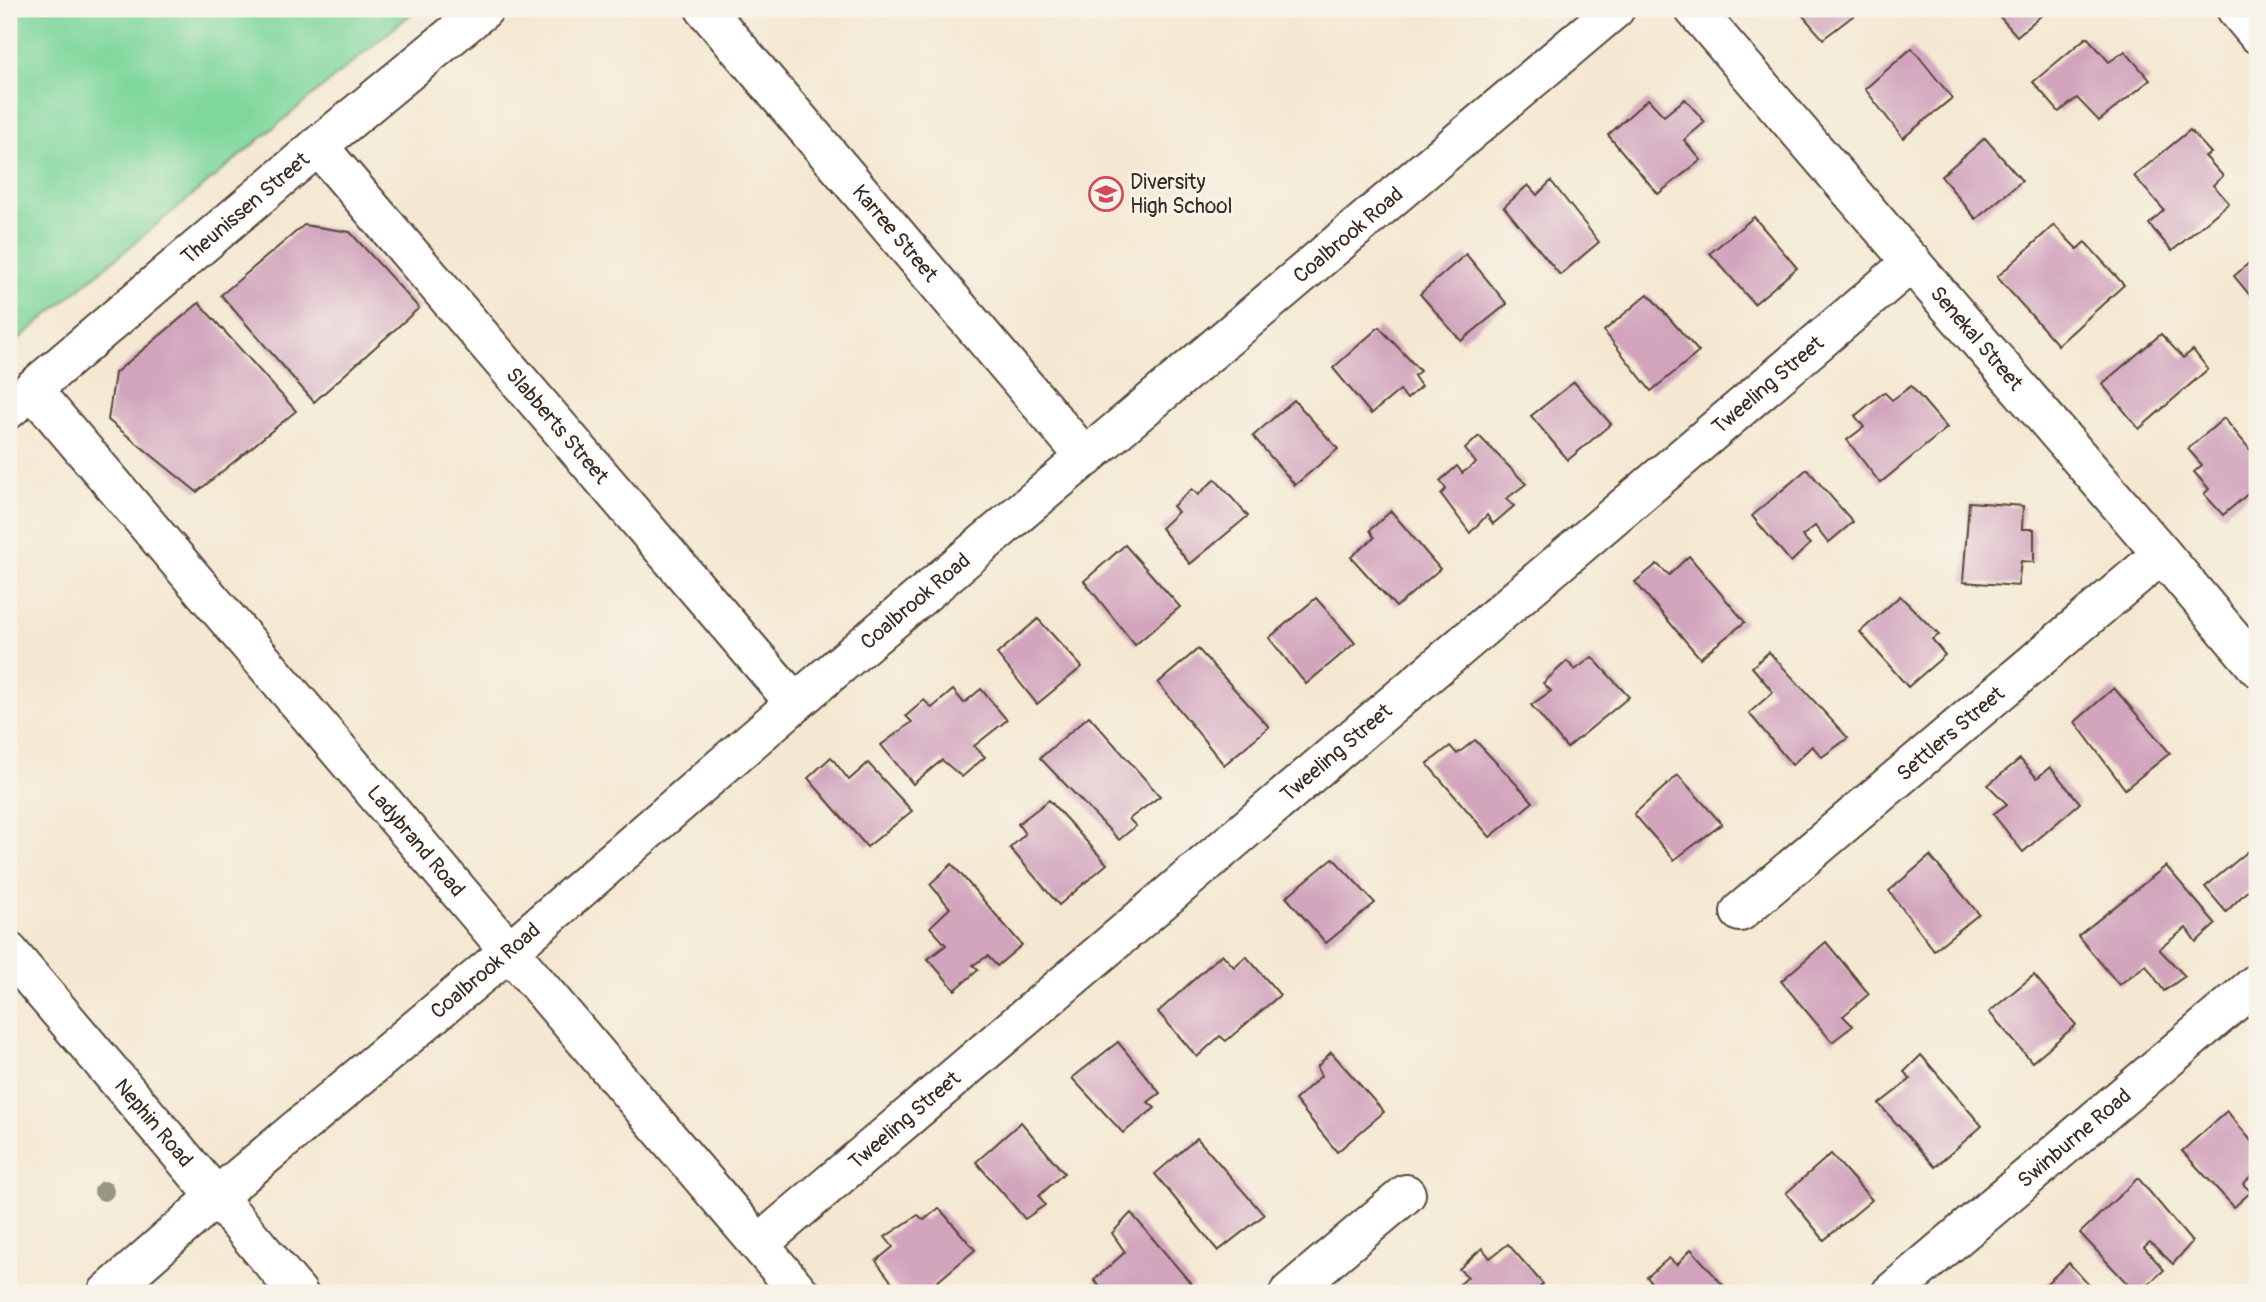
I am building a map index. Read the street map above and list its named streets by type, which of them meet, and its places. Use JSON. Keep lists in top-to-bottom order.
{
  "streets": {
    "street": [
      "Theunissen Street",
      "Karree Street",
      "Coalbrook Road",
      "Senekal Street",
      "Tweeling Street",
      "Slabberts Street",
      "Settlers Street",
      "Ladybrand Road",
      "Nephin Road",
      "Swinburne Road"
    ]
  },
  "crossings": [
    ["Theunissen Street", "Slabberts Street"],
    ["Theunissen Street", "Ladybrand Road"],
    ["Karree Street", "Coalbrook Road"],
    ["Coalbrook Road", "Slabberts Street"],
    ["Coalbrook Road", "Ladybrand Road"],
    ["Coalbrook Road", "Nephin Road"],
    ["Senekal Street", "Tweeling Street"],
    ["Senekal Street", "Settlers Street"],
    ["Tweeling Street", "Ladybrand Road"]
  ],
  "places": {
    "school or university": ["Diversity High School"]
  }
}
